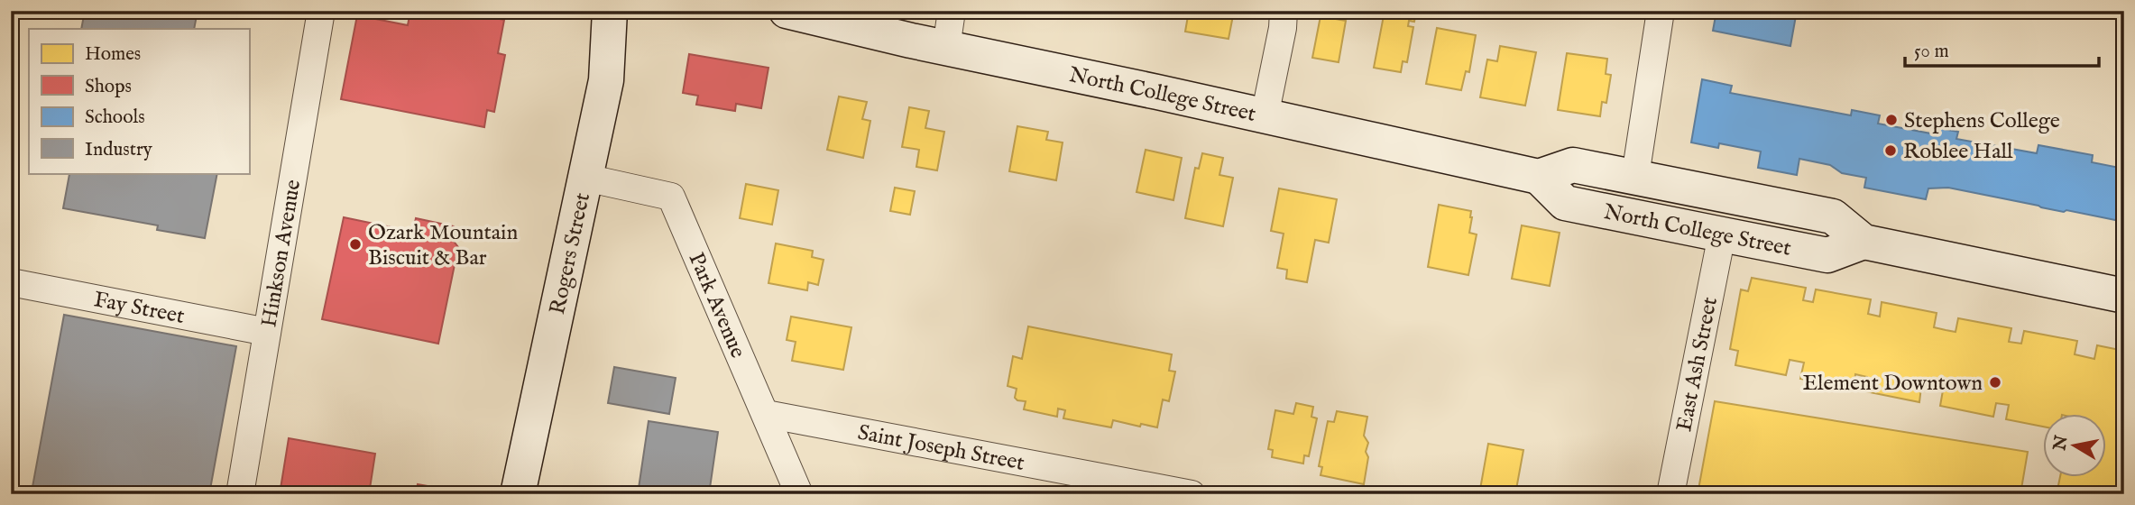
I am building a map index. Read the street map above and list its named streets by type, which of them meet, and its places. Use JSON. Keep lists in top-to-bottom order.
{
  "streets": {
    "main road": ["North College Street", "Rogers Street"],
    "street": [
      "Hinkson Avenue",
      "Park Avenue",
      "Fay Street",
      "East Ash Street",
      "Saint Joseph Street"
    ]
  },
  "crossings": [
    ["North College Street", "East Ash Street"],
    ["Hinkson Avenue", "Fay Street"],
    ["Rogers Street", "Park Avenue"],
    ["Park Avenue", "Saint Joseph Street"]
  ],
  "places": [
    "Stephens College",
    "Roblee Hall",
    "Ozark Mountain Biscuit & Bar",
    "Element Downtown"
  ],
  "legend": [
    "Homes",
    "Shops",
    "Schools",
    "Industry"
  ],
  "scale_bar": "50 m",
  "north": "left"
}
